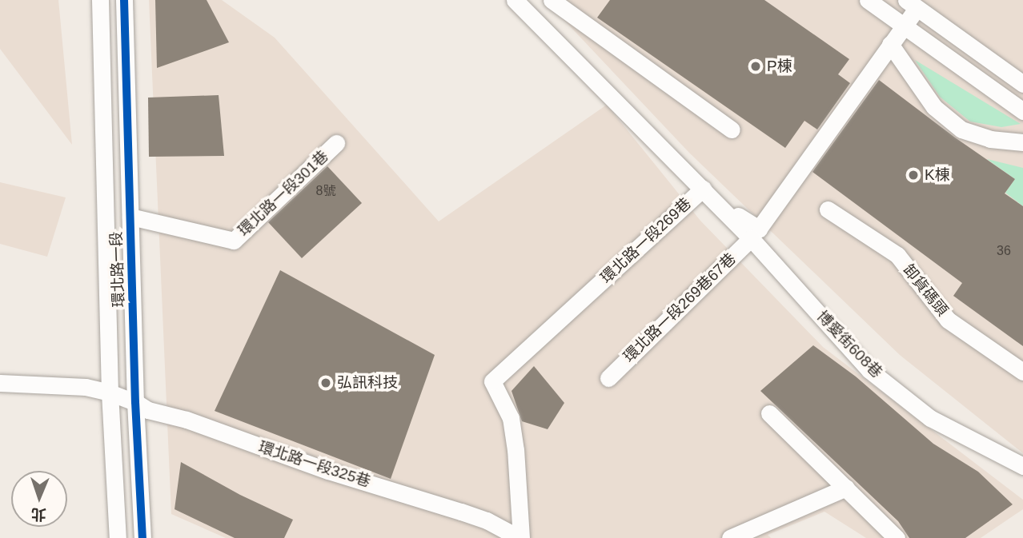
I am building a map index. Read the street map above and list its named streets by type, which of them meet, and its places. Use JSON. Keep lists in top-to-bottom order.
{
  "streets": {
    "street": [
      "環北路一段301巷",
      "環北路一段269巷",
      "環北路一段",
      "卸貨碼頭",
      "環北路一段269巷67巷",
      "博愛街608巷",
      "環北路一段325巷"
    ]
  },
  "crossings": [
    ["環北路一段301巷", "環北路一段"],
    ["環北路一段269巷", "博愛街608巷"],
    ["環北路一段269巷", "環北路一段325巷"],
    ["環北路一段", "環北路一段325巷"],
    ["環北路一段269巷67巷", "博愛街608巷"]
  ],
  "places": ["P棟", "K棟", "弘訊科技"],
  "house_numbers": ["8號", "36"],
  "north": "bottom"
}
